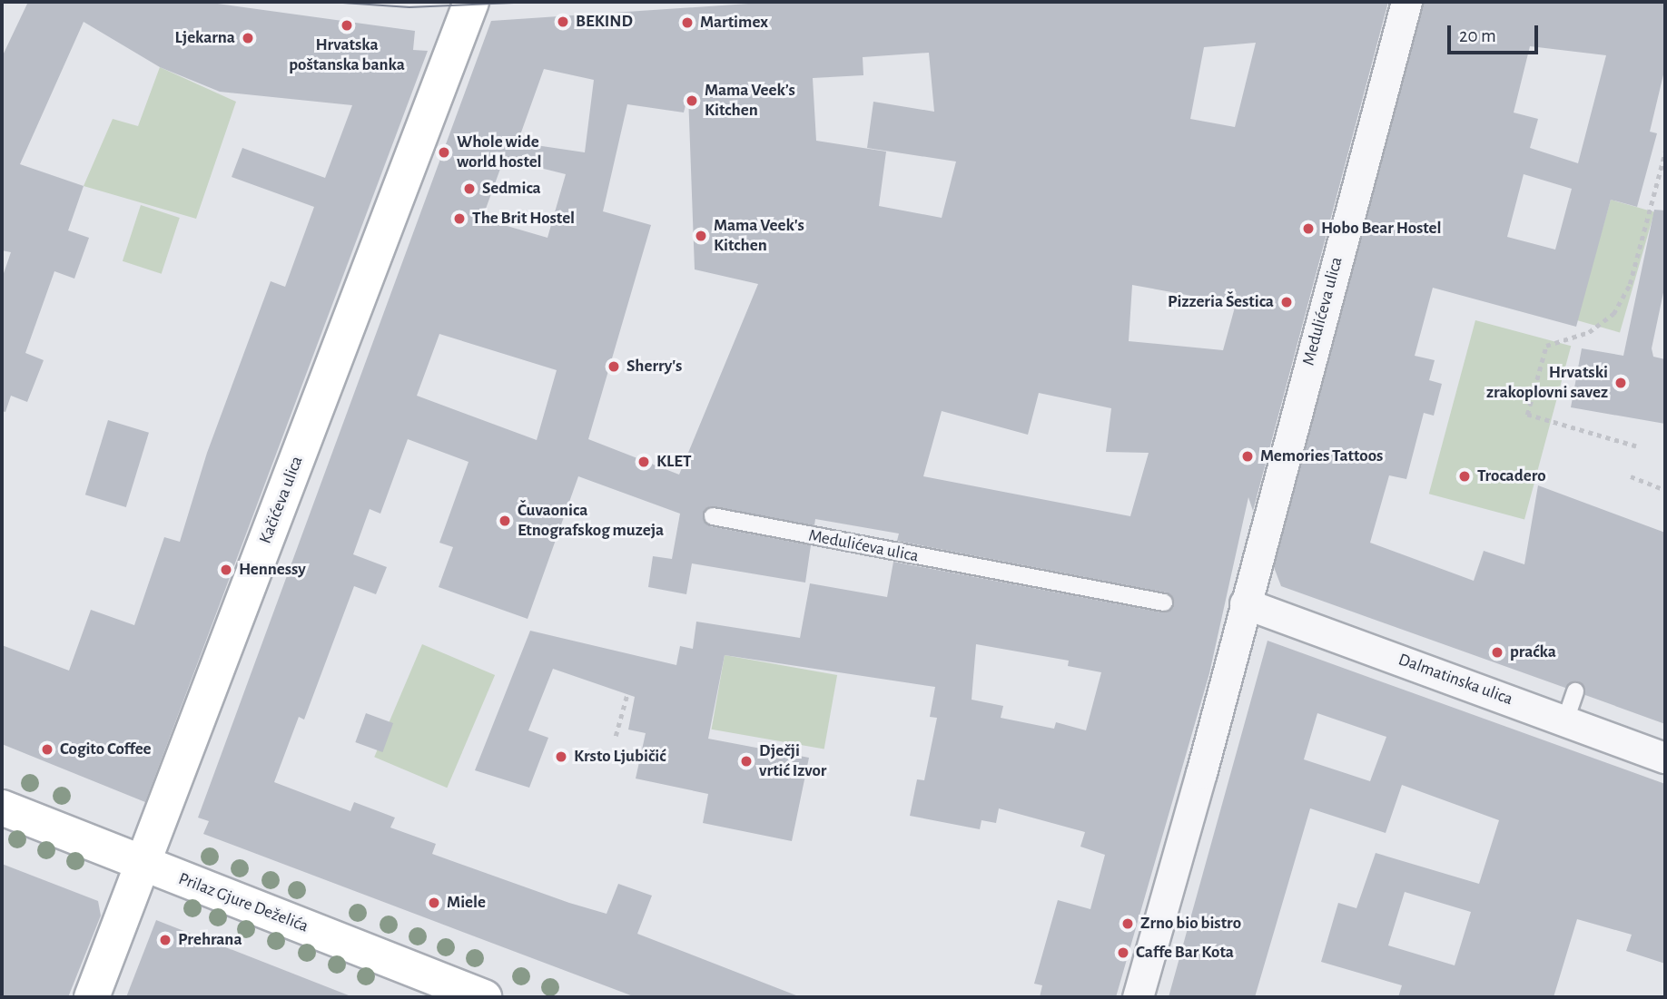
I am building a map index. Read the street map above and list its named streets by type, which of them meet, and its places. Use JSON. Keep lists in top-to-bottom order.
{
  "streets": {
    "street": [
      "Medulićeva ulica",
      "Kačićeva ulica",
      "Dalmatinska ulica",
      "Prilaz Gjure Deželića"
    ]
  },
  "crossings": [
    ["Medulićeva ulica", "Dalmatinska ulica"],
    ["Kačićeva ulica", "Prilaz Gjure Deželića"]
  ],
  "places": [
    "BEKIND",
    "Martimex",
    "Hrvatska poštanska banka",
    "Ljekarna",
    "Mama Veek’s Kitchen",
    "Whole wide world hostel",
    "Sedmica",
    "The Brit Hostel",
    "Hobo Bear Hostel",
    "Mama Veek's Kitchen",
    "Pizzeria Šestica",
    "Sherry's",
    "Hrvatski zrakoplovni savez",
    "Memories Tattoos",
    "KLET",
    "Trocadero",
    "Čuvaonica Etnografskog muzeja",
    "Hennessy",
    "praćka",
    "Cogito Coffee",
    "Krsto Ljubičić",
    "Dječji vrtić Izvor",
    "Miele",
    "Zrno bio bistro",
    "Prehrana",
    "Caffe Bar Kota"
  ],
  "scale_bar": "20 m"
}
